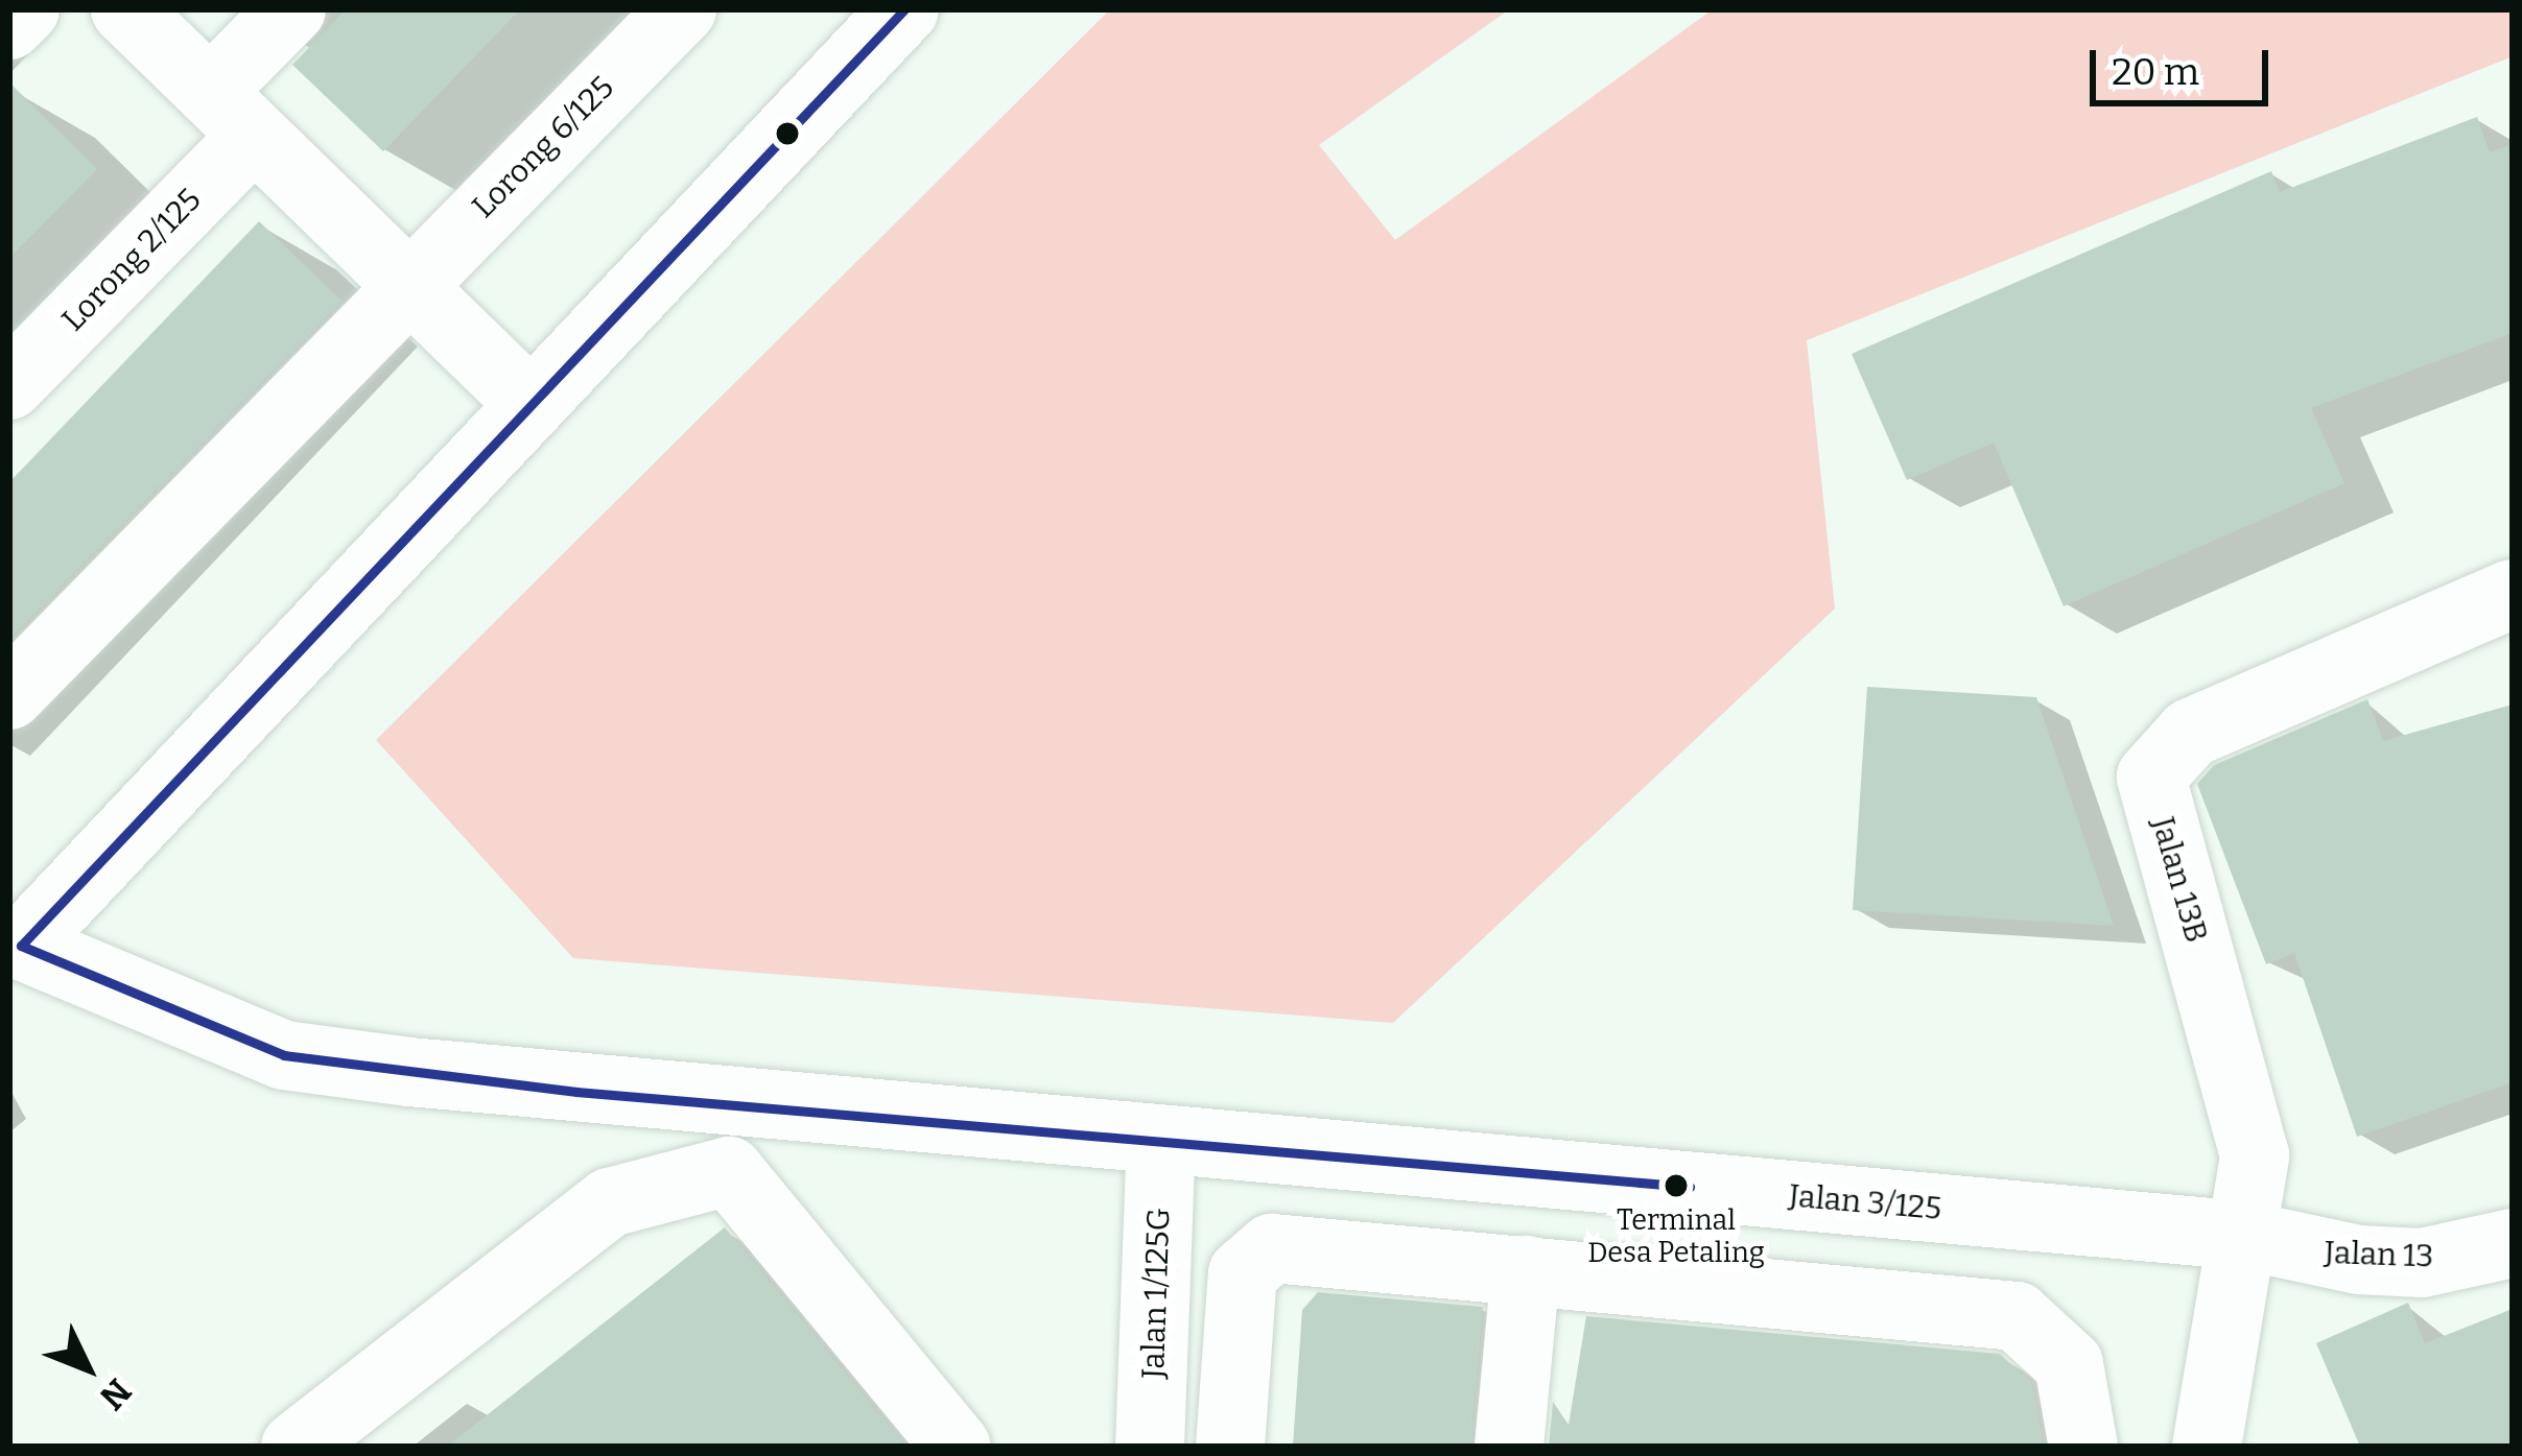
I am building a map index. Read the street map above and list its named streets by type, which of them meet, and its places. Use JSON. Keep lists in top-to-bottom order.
{
  "streets": {
    "street": [
      "Lorong 6/125",
      "Lorong 2/125",
      "Jalan 13B",
      "Jalan 3/125",
      "Jalan 13",
      "Jalan 1/125G"
    ]
  },
  "crossings": [
    ["Jalan 13B", "Jalan 3/125"],
    ["Jalan 13B", "Jalan 13"],
    ["Jalan 3/125", "Jalan 13"],
    ["Jalan 3/125", "Jalan 1/125G"]
  ],
  "places": ["Terminal Desa Petaling"],
  "scale_bar": "20 m",
  "north": "bottom right"
}
